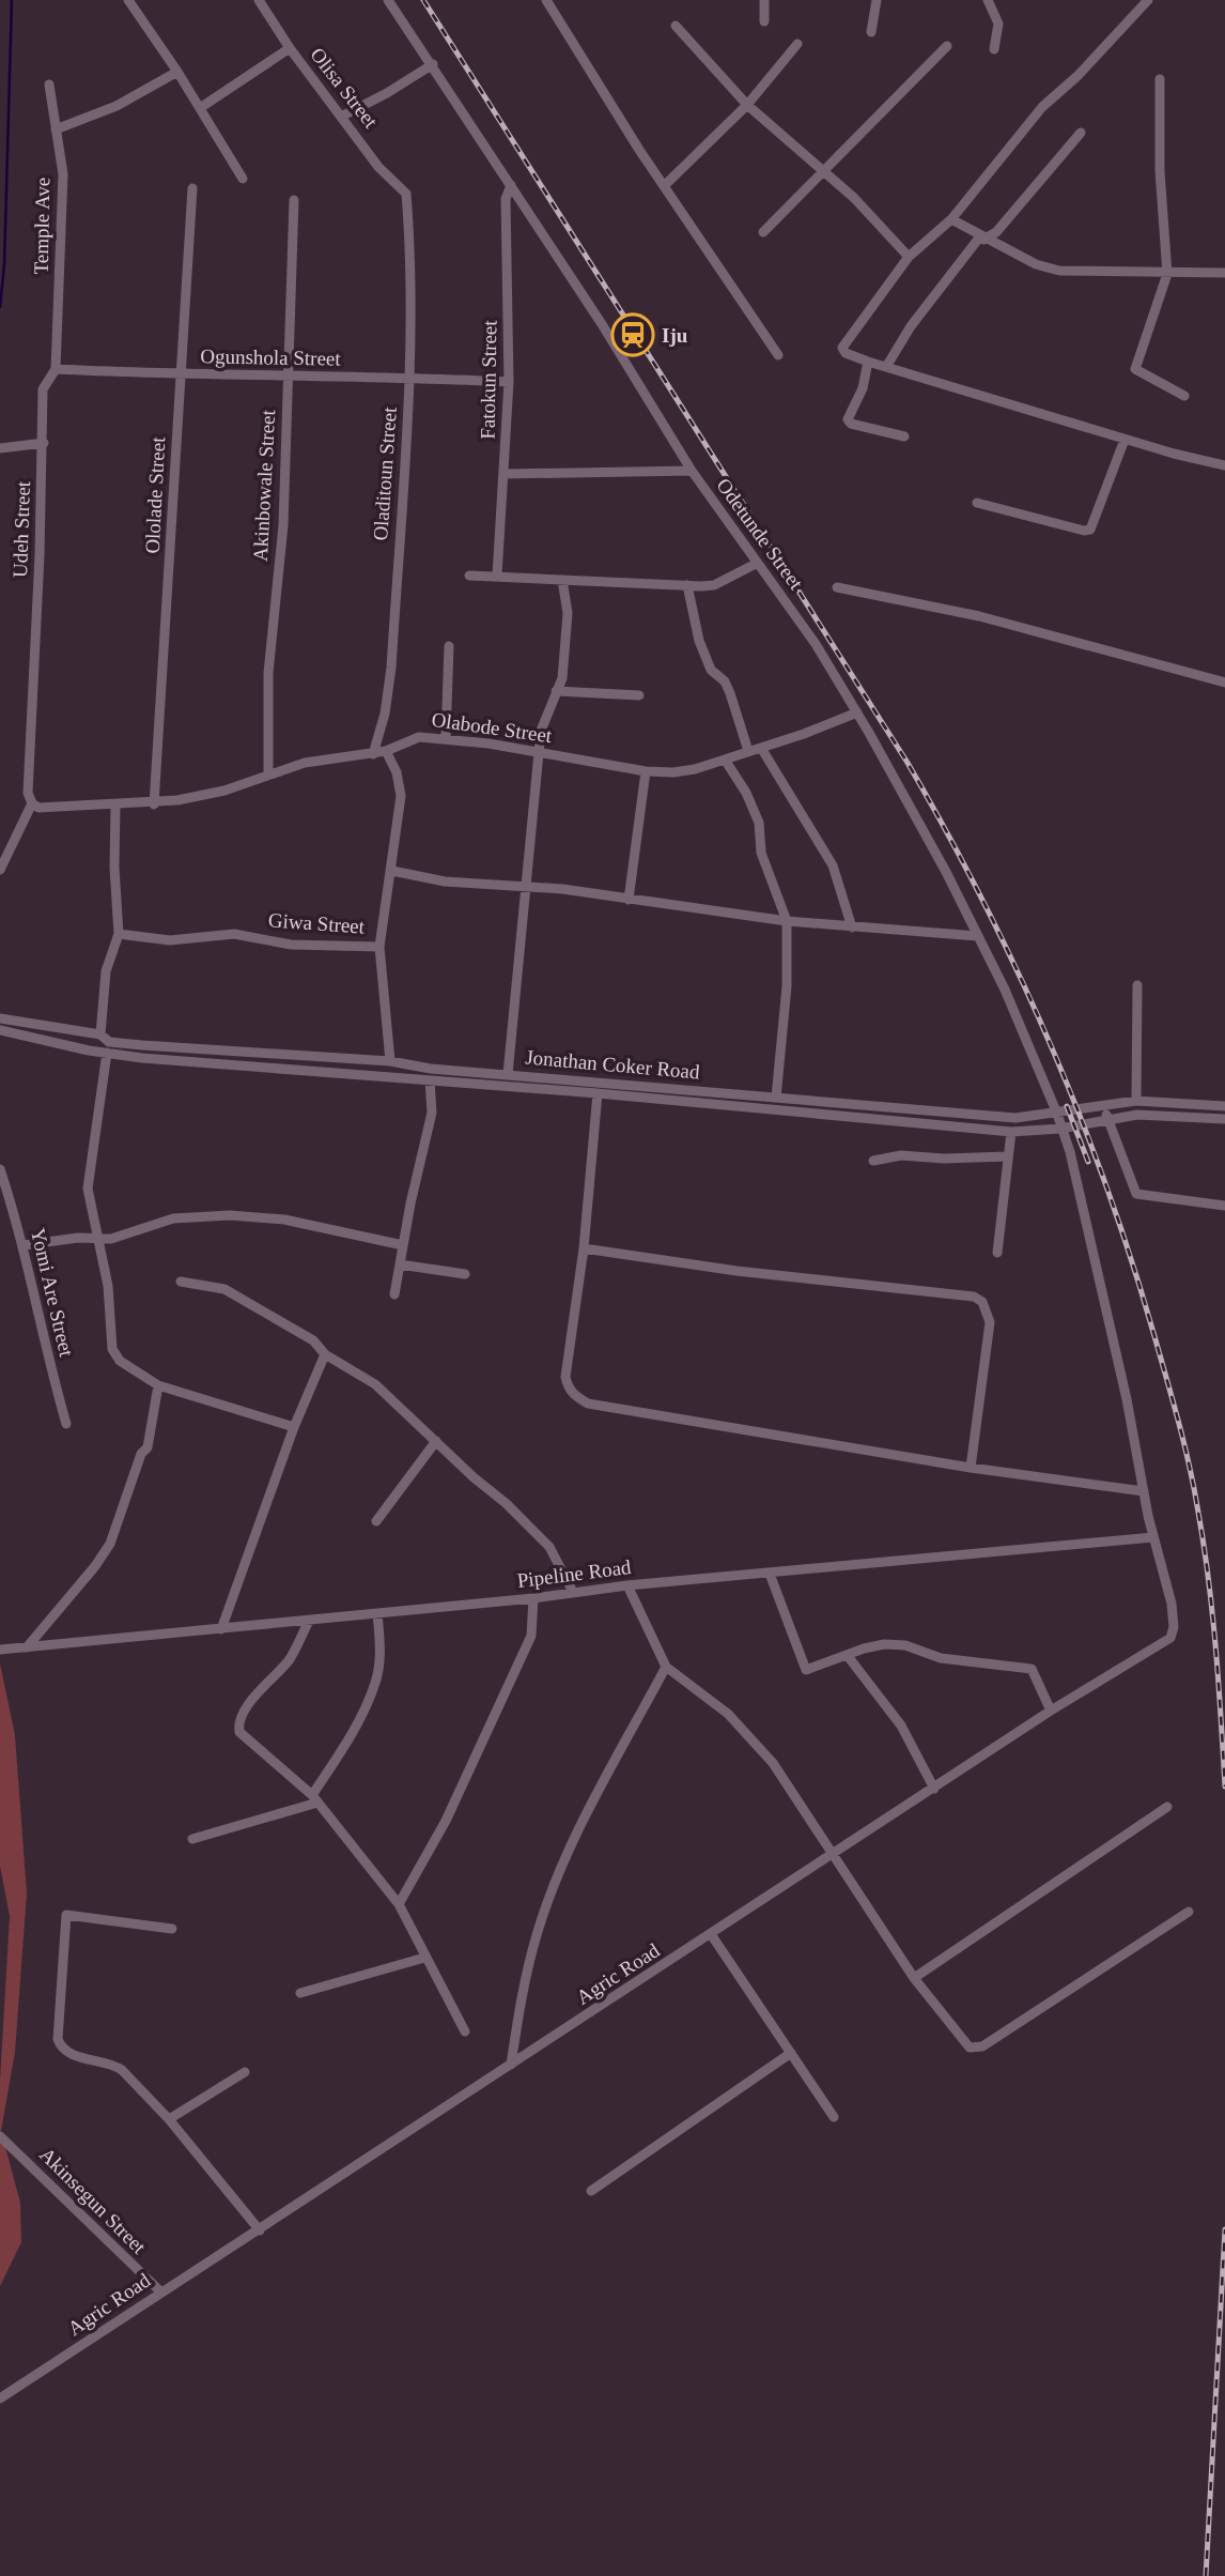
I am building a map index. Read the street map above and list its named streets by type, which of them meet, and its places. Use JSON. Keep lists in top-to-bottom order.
{
  "streets": {
    "street": [
      "Olisa Street",
      "Temple Ave",
      "Ogunshola Street",
      "Fatokun Street",
      "Oladitoun Street",
      "Akinbowale Street",
      "Ololade Street",
      "Udeh Street",
      "Odetunde Street",
      "Olabode Street",
      "Giwa Street",
      "Jonathan Coker Road",
      "Yomi Are Street",
      "Pipeline Road",
      "Agric Road",
      "Akinsegun Street"
    ]
  },
  "crossings": [
    ["Olisa Street", "Oladitoun Street"],
    ["Temple Ave", "Ogunshola Street"],
    ["Temple Ave", "Udeh Street"],
    ["Ogunshola Street", "Fatokun Street"],
    ["Ogunshola Street", "Oladitoun Street"],
    ["Ogunshola Street", "Akinbowale Street"],
    ["Ogunshola Street", "Ololade Street"],
    ["Ogunshola Street", "Udeh Street"],
    ["Fatokun Street", "Odetunde Street"],
    ["Oladitoun Street", "Olabode Street"],
    ["Akinbowale Street", "Olabode Street"],
    ["Ololade Street", "Olabode Street"],
    ["Udeh Street", "Olabode Street"],
    ["Odetunde Street", "Olabode Street"],
    ["Odetunde Street", "Jonathan Coker Road"],
    ["Odetunde Street", "Pipeline Road"],
    ["Odetunde Street", "Agric Road"],
    ["Pipeline Road", "Agric Road"],
    ["Agric Road", "Akinsegun Street"]
  ],
  "places": {
    "station": ["Iju"]
  }
}
